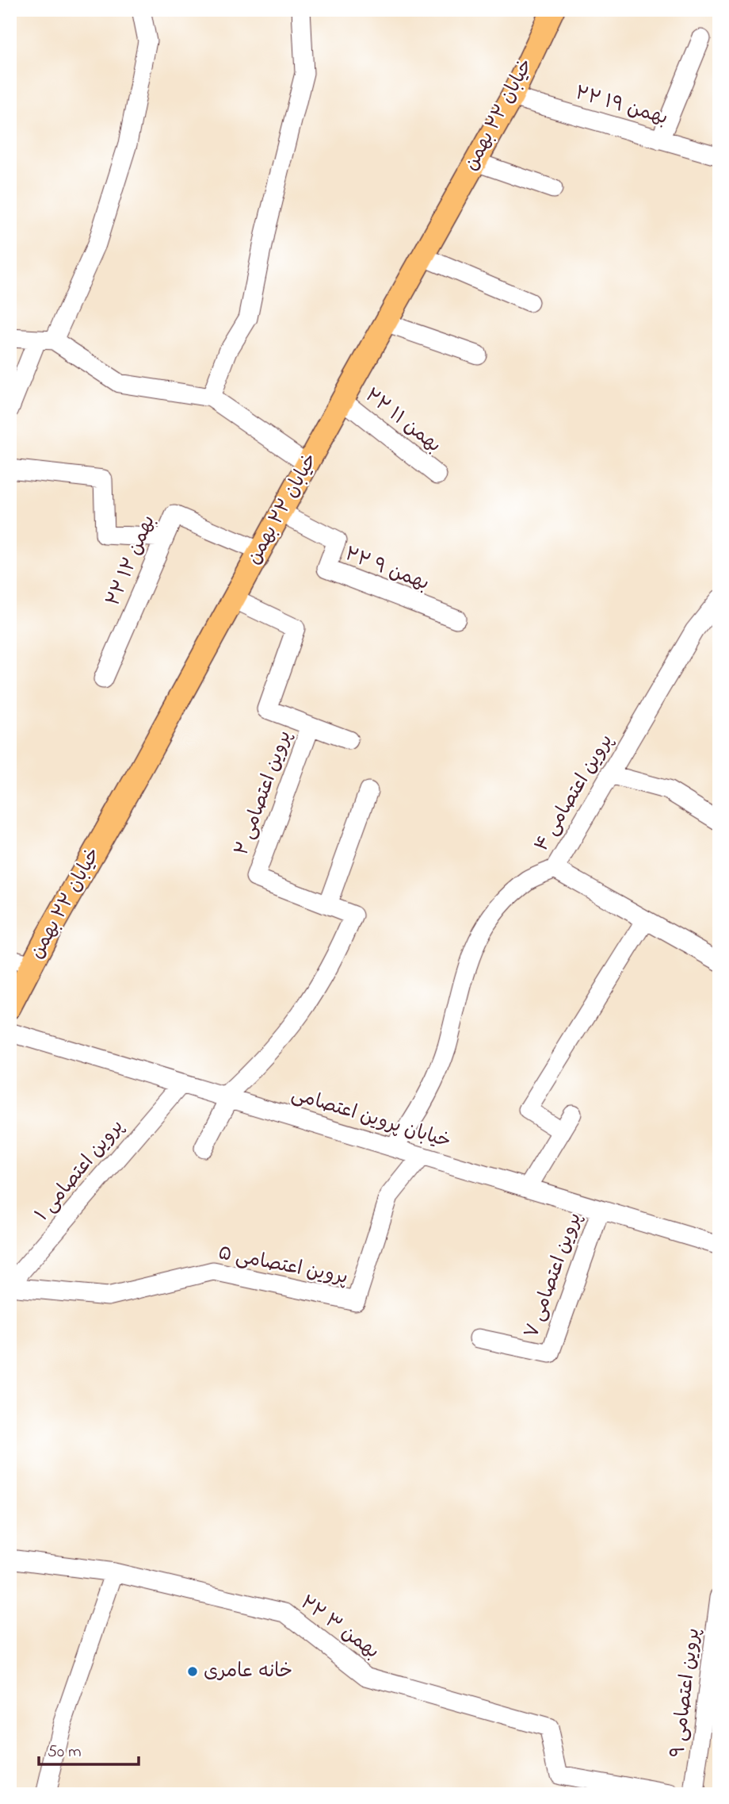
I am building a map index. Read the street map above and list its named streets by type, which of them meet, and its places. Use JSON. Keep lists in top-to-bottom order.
{
  "streets": {
    "main road": ["خیابان ۲۲ بهمن"],
    "street": [
      "۲۲ بهمن ۱۹",
      "۲۲ بهمن ۱۱",
      "۲۲ بهمن ۱۲",
      "۲۲ بهمن ۹",
      "پروین اعتصامی ۲",
      "پروین اعتصامی ۴",
      "خیابان پروین اعتصامی",
      "پروین اعتصامی ۱",
      "پروین اعتصامی ۵",
      "پروین اعتصامی ۷",
      "۲۲ بهمن ۳",
      "پروین اعتصامی ۹"
    ]
  },
  "crossings": [
    ["۲۲ بهمن ۱۹", "خیابان ۲۲ بهمن"],
    ["خیابان ۲۲ بهمن", "۲۲ بهمن ۱۱"],
    ["خیابان ۲۲ بهمن", "۲۲ بهمن ۱۲"],
    ["خیابان ۲۲ بهمن", "۲۲ بهمن ۹"],
    ["پروین اعتصامی ۲", "خیابان پروین اعتصامی"],
    ["پروین اعتصامی ۴", "خیابان پروین اعتصامی"],
    ["خیابان پروین اعتصامی", "پروین اعتصامی ۱"],
    ["خیابان پروین اعتصامی", "پروین اعتصامی ۵"],
    ["خیابان پروین اعتصامی", "پروین اعتصامی ۷"],
    ["پروین اعتصامی ۱", "پروین اعتصامی ۵"]
  ],
  "places": ["خانه عامری"],
  "scale_bar": "50 m"
}
